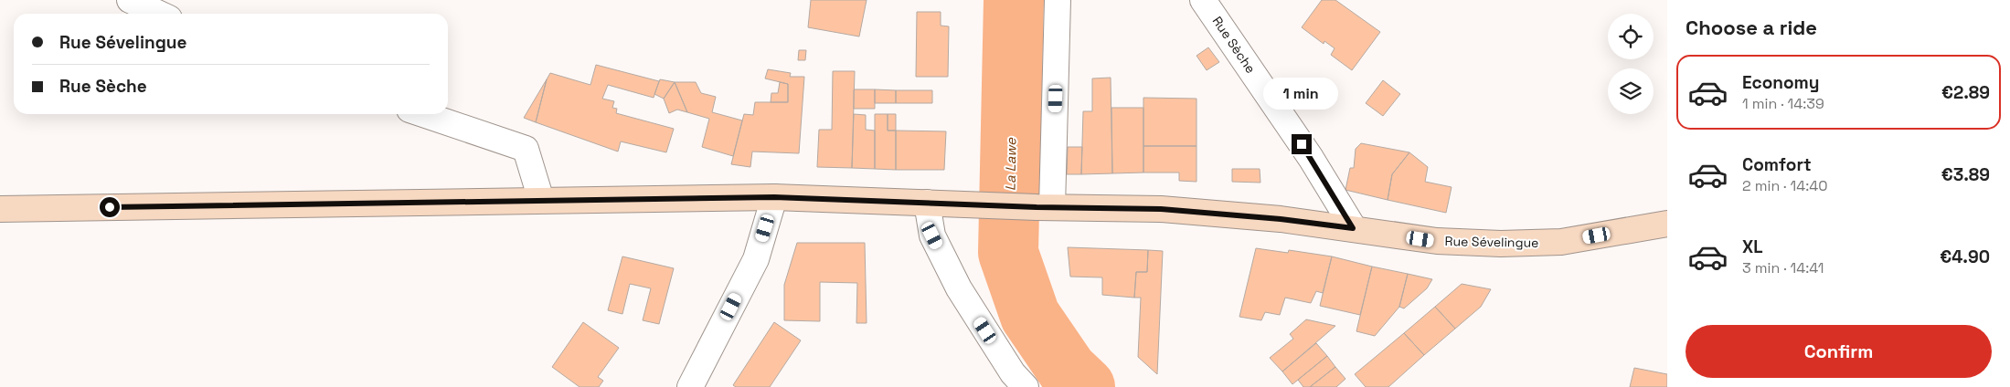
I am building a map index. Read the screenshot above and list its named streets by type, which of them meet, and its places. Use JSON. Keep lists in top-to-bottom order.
{
  "streets": {
    "main road": ["Rue Sévelingue"],
    "street": ["Rue Sèche"]
  },
  "crossings": [
    ["Rue Sèche", "Rue Sévelingue"]
  ],
  "water": ["La Lawe"],
  "page": {
    "heading": "Choose a ride",
    "banner": ["Rue Sévelingue", "Rue Sèche"],
    "list": [
      {
        "name": "Economy",
        "note": "1 min · 14:39",
        "value": "€2.89"
      },
      {
        "name": "Comfort",
        "note": "2 min · 14:40",
        "value": "€3.89"
      },
      {
        "name": "XL",
        "note": "3 min · 14:41",
        "value": "€4.90"
      }
    ],
    "bubble": "1 min",
    "buttons": "Confirm"
  }
}
